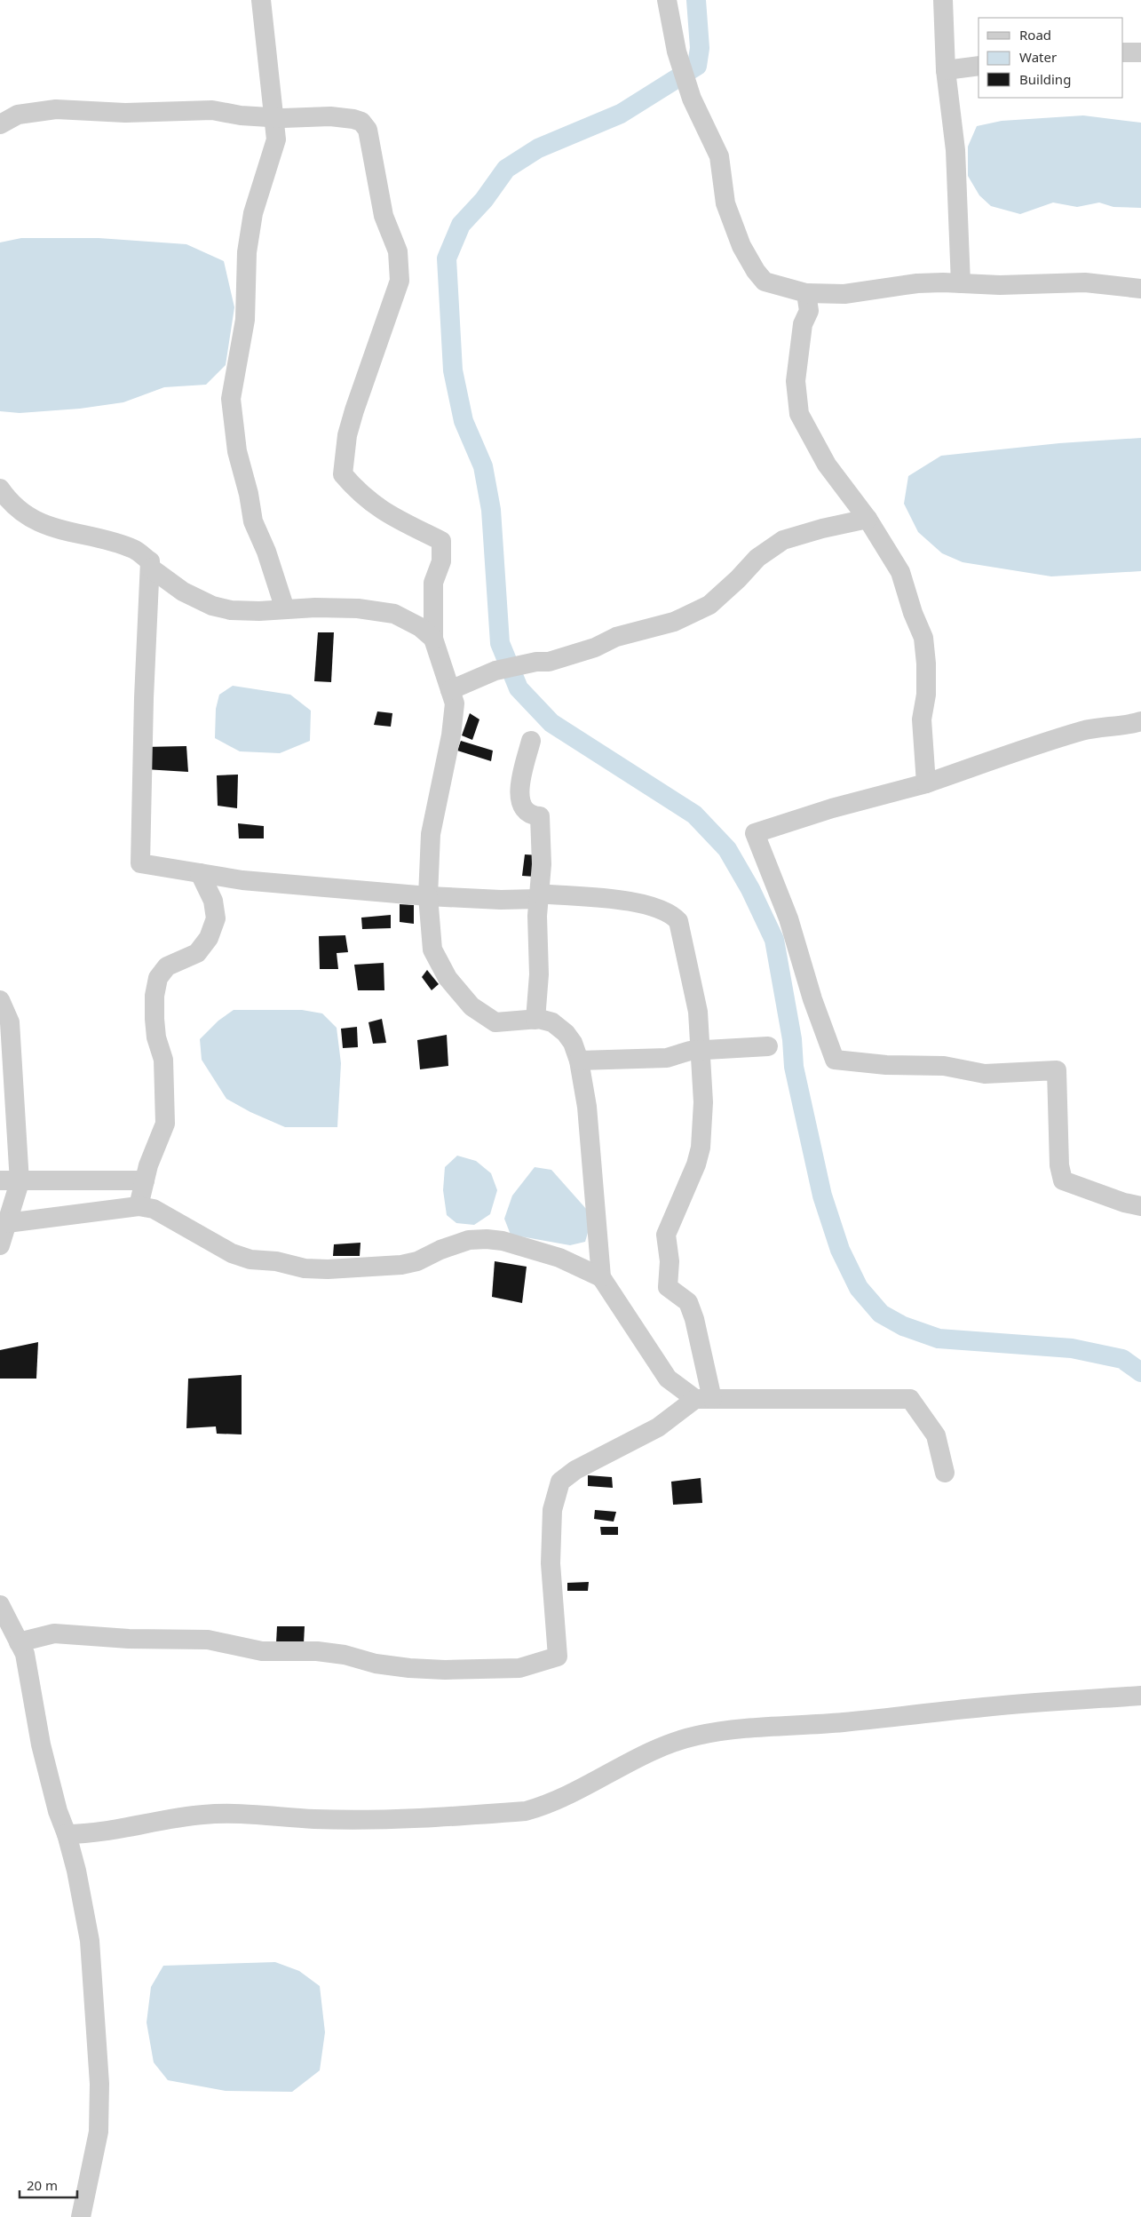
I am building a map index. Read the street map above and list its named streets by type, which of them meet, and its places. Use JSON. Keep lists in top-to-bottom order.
{
  "legend": ["Road", "Water", "Building"],
  "scale_bar": "20 m"
}
